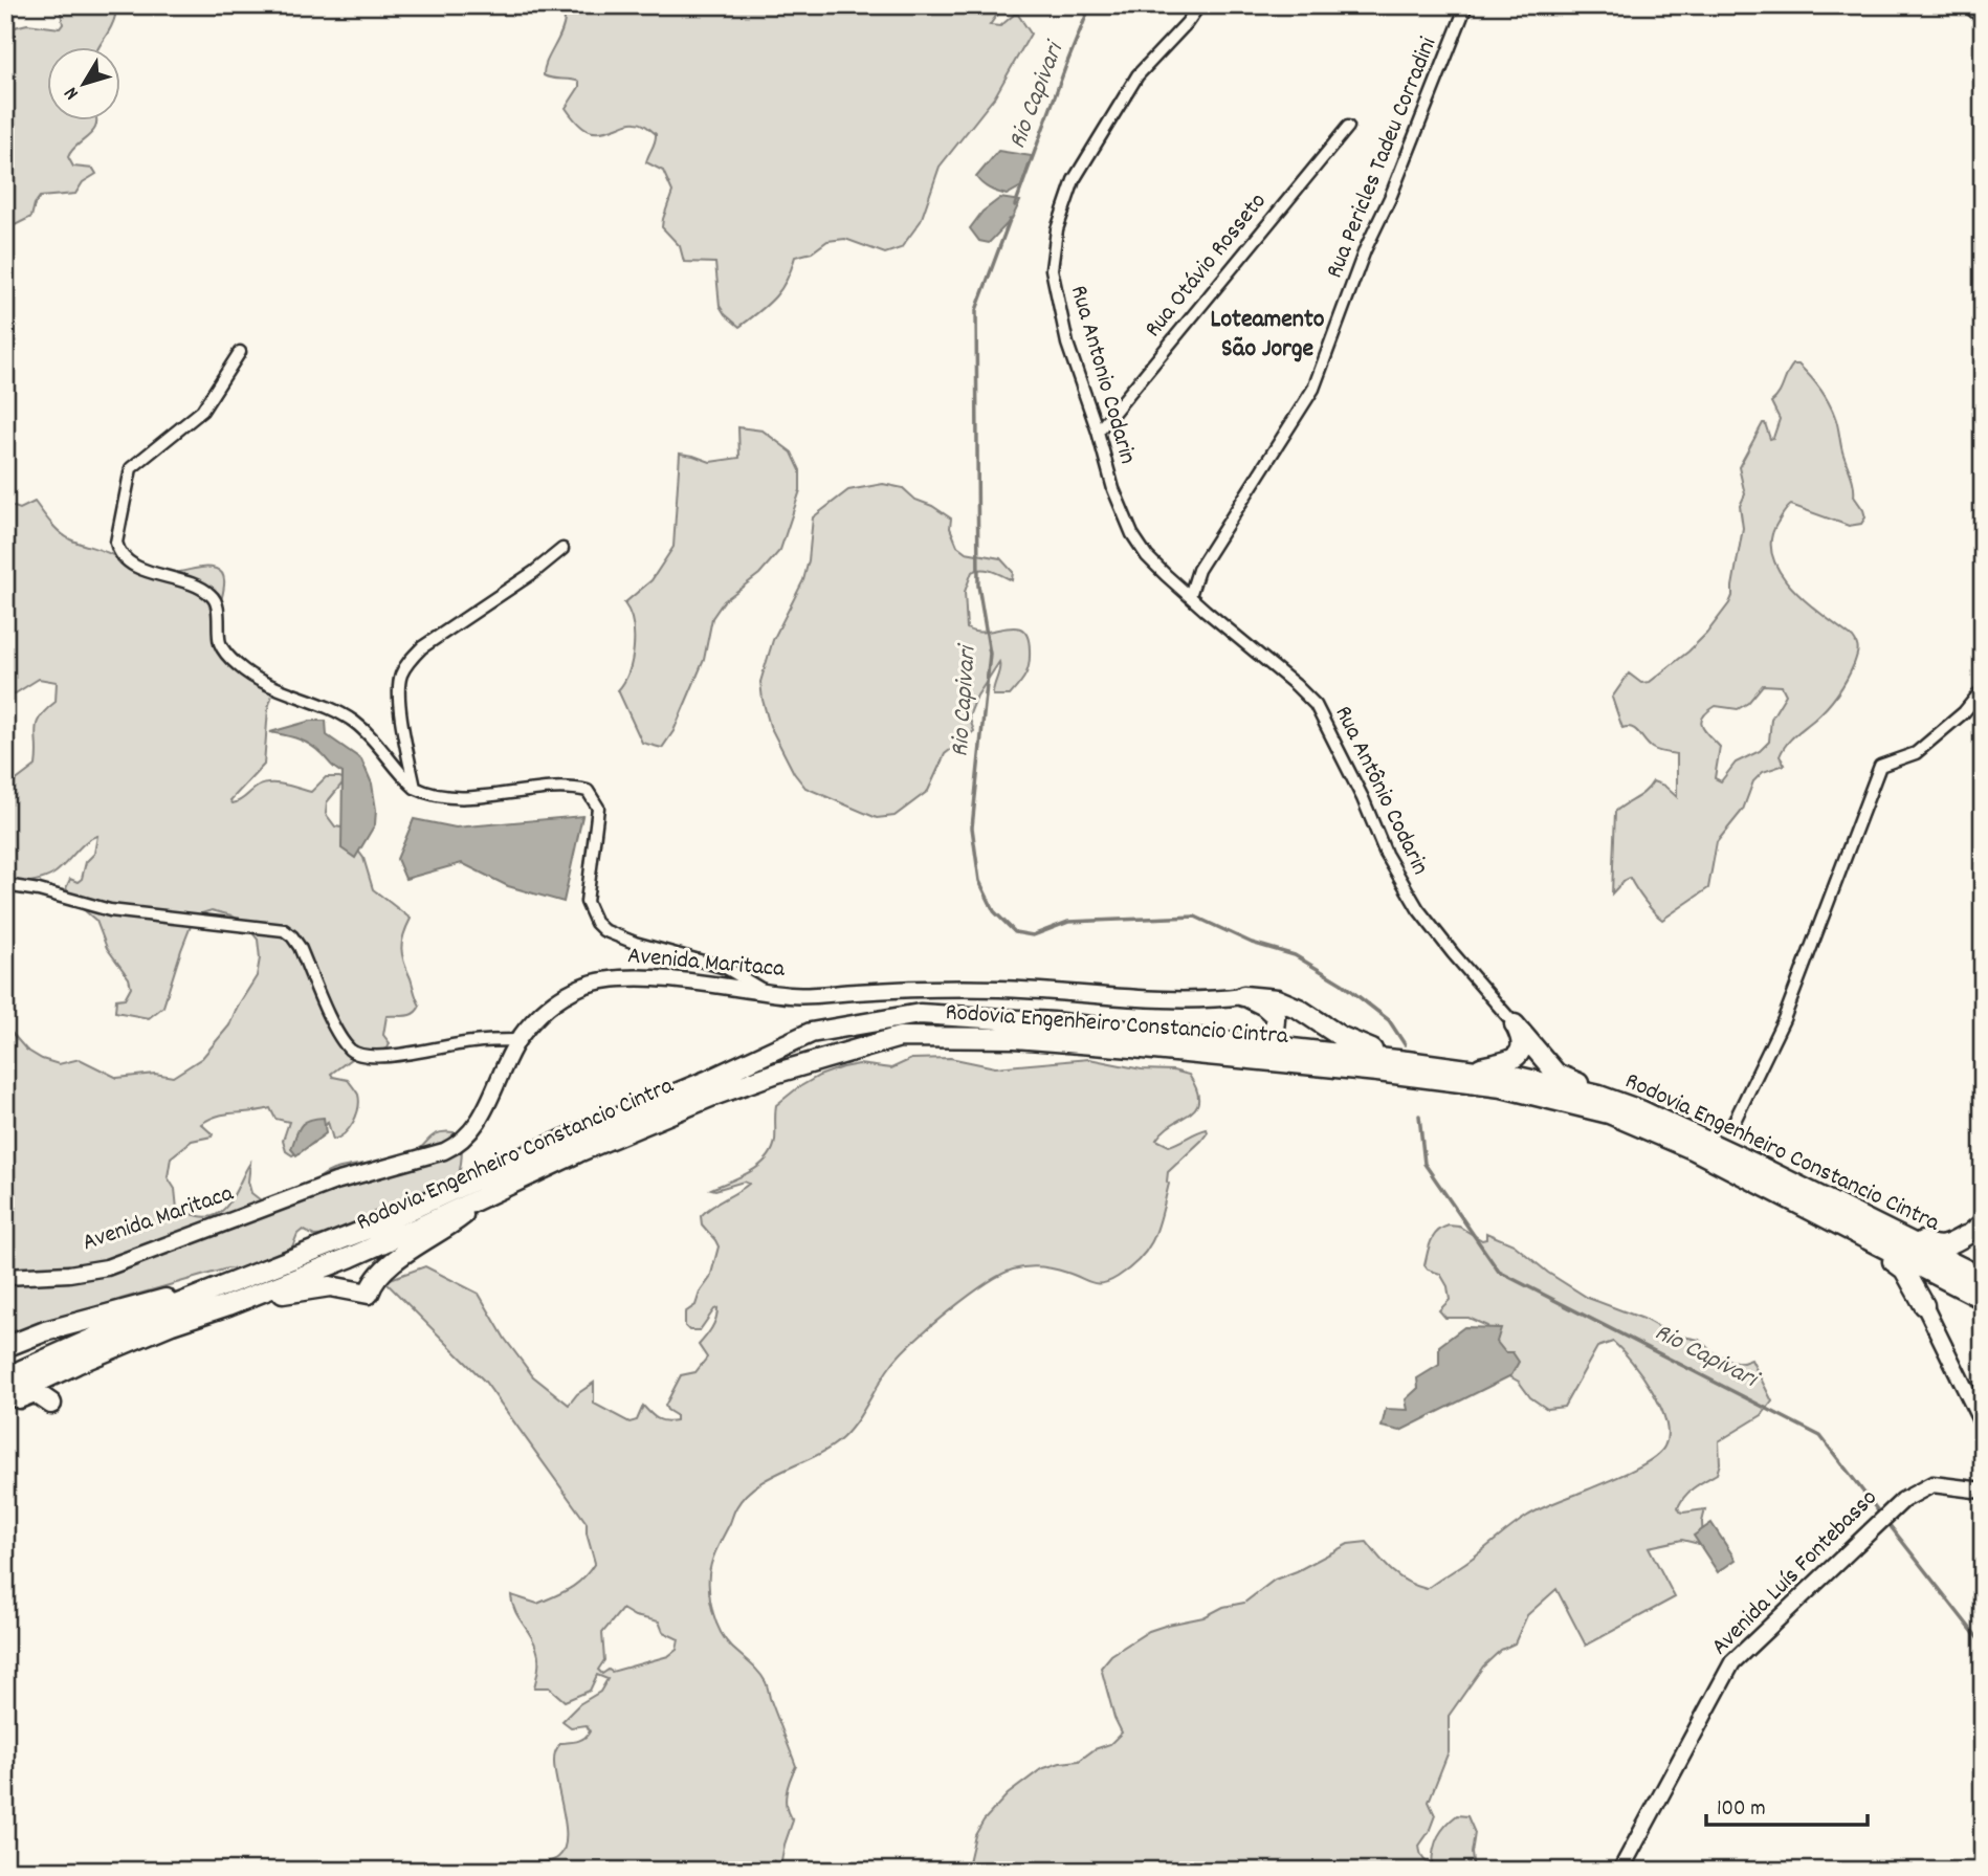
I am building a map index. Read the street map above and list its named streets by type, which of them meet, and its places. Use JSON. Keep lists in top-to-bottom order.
{
  "streets": {
    "highway": ["Rodovia Engenheiro Constancio Cintra"],
    "street": [
      "Rua Pericles Tadeu Corradini",
      "Rua Otávio Rosseto",
      "Rua Antonio Codarin",
      "Rua Antônio Codarin",
      "Avenida Maritaca",
      "Avenida Luís Fontebasso"
    ]
  },
  "crossings": [
    ["Rua Pericles Tadeu Corradini", "Rua Antonio Codarin"],
    ["Rua Pericles Tadeu Corradini", "Rua Antônio Codarin"],
    ["Rua Otávio Rosseto", "Rua Antonio Codarin"],
    ["Rua Antonio Codarin", "Rua Antônio Codarin"]
  ],
  "districts": ["Loteamento São Jorge"],
  "water": ["Rio Capivari"],
  "scale_bar": "100 m",
  "north": "bottom left"
}
